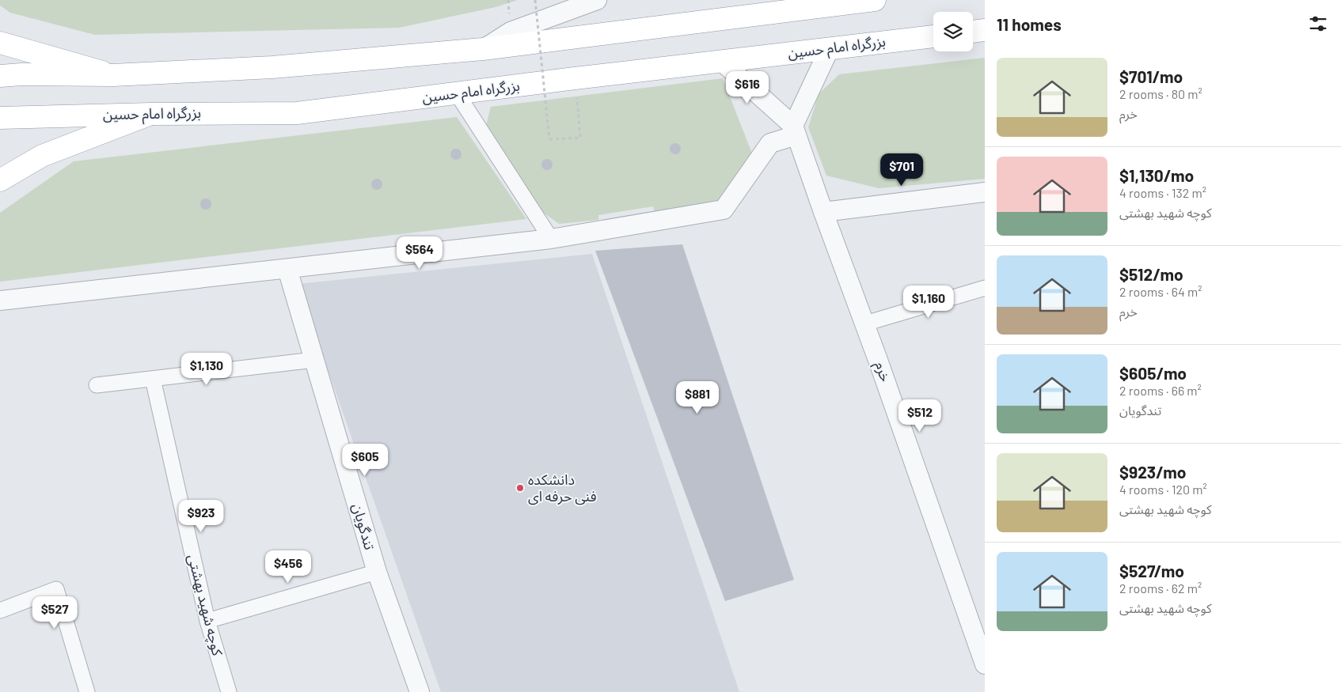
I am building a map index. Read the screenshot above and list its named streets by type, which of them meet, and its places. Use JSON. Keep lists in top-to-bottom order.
{
  "streets": {
    "main road": ["بزرگراه امام حسین"],
    "street": ["خرم", "تندگویان", "کوچه شهید بهشتی"]
  },
  "places": ["دانشکده فنی حرفه ای"],
  "page": {
    "heading": "11 homes",
    "list": [
      {
        "name": "$701/mo",
        "note": "2 rooms · 80 m² · خرم"
      },
      {
        "name": "$1,130/mo",
        "note": "4 rooms · 132 m² · کوچه شهید بهشتی"
      },
      {
        "name": "$512/mo",
        "note": "2 rooms · 64 m² · خرم"
      },
      {
        "name": "$605/mo",
        "note": "2 rooms · 66 m² · تندگویان"
      },
      {
        "name": "$923/mo",
        "note": "4 rooms · 120 m² · کوچه شهید بهشتی"
      },
      {
        "name": "$527/mo",
        "note": "2 rooms · 62 m² · کوچه شهید بهشتی"
      }
    ],
    "price": [
      "$616",
      "$701",
      "$564",
      "$1,160",
      "$1,130",
      "$881",
      "$512",
      "$605",
      "$923",
      "$456",
      "$527"
    ]
  }
}
